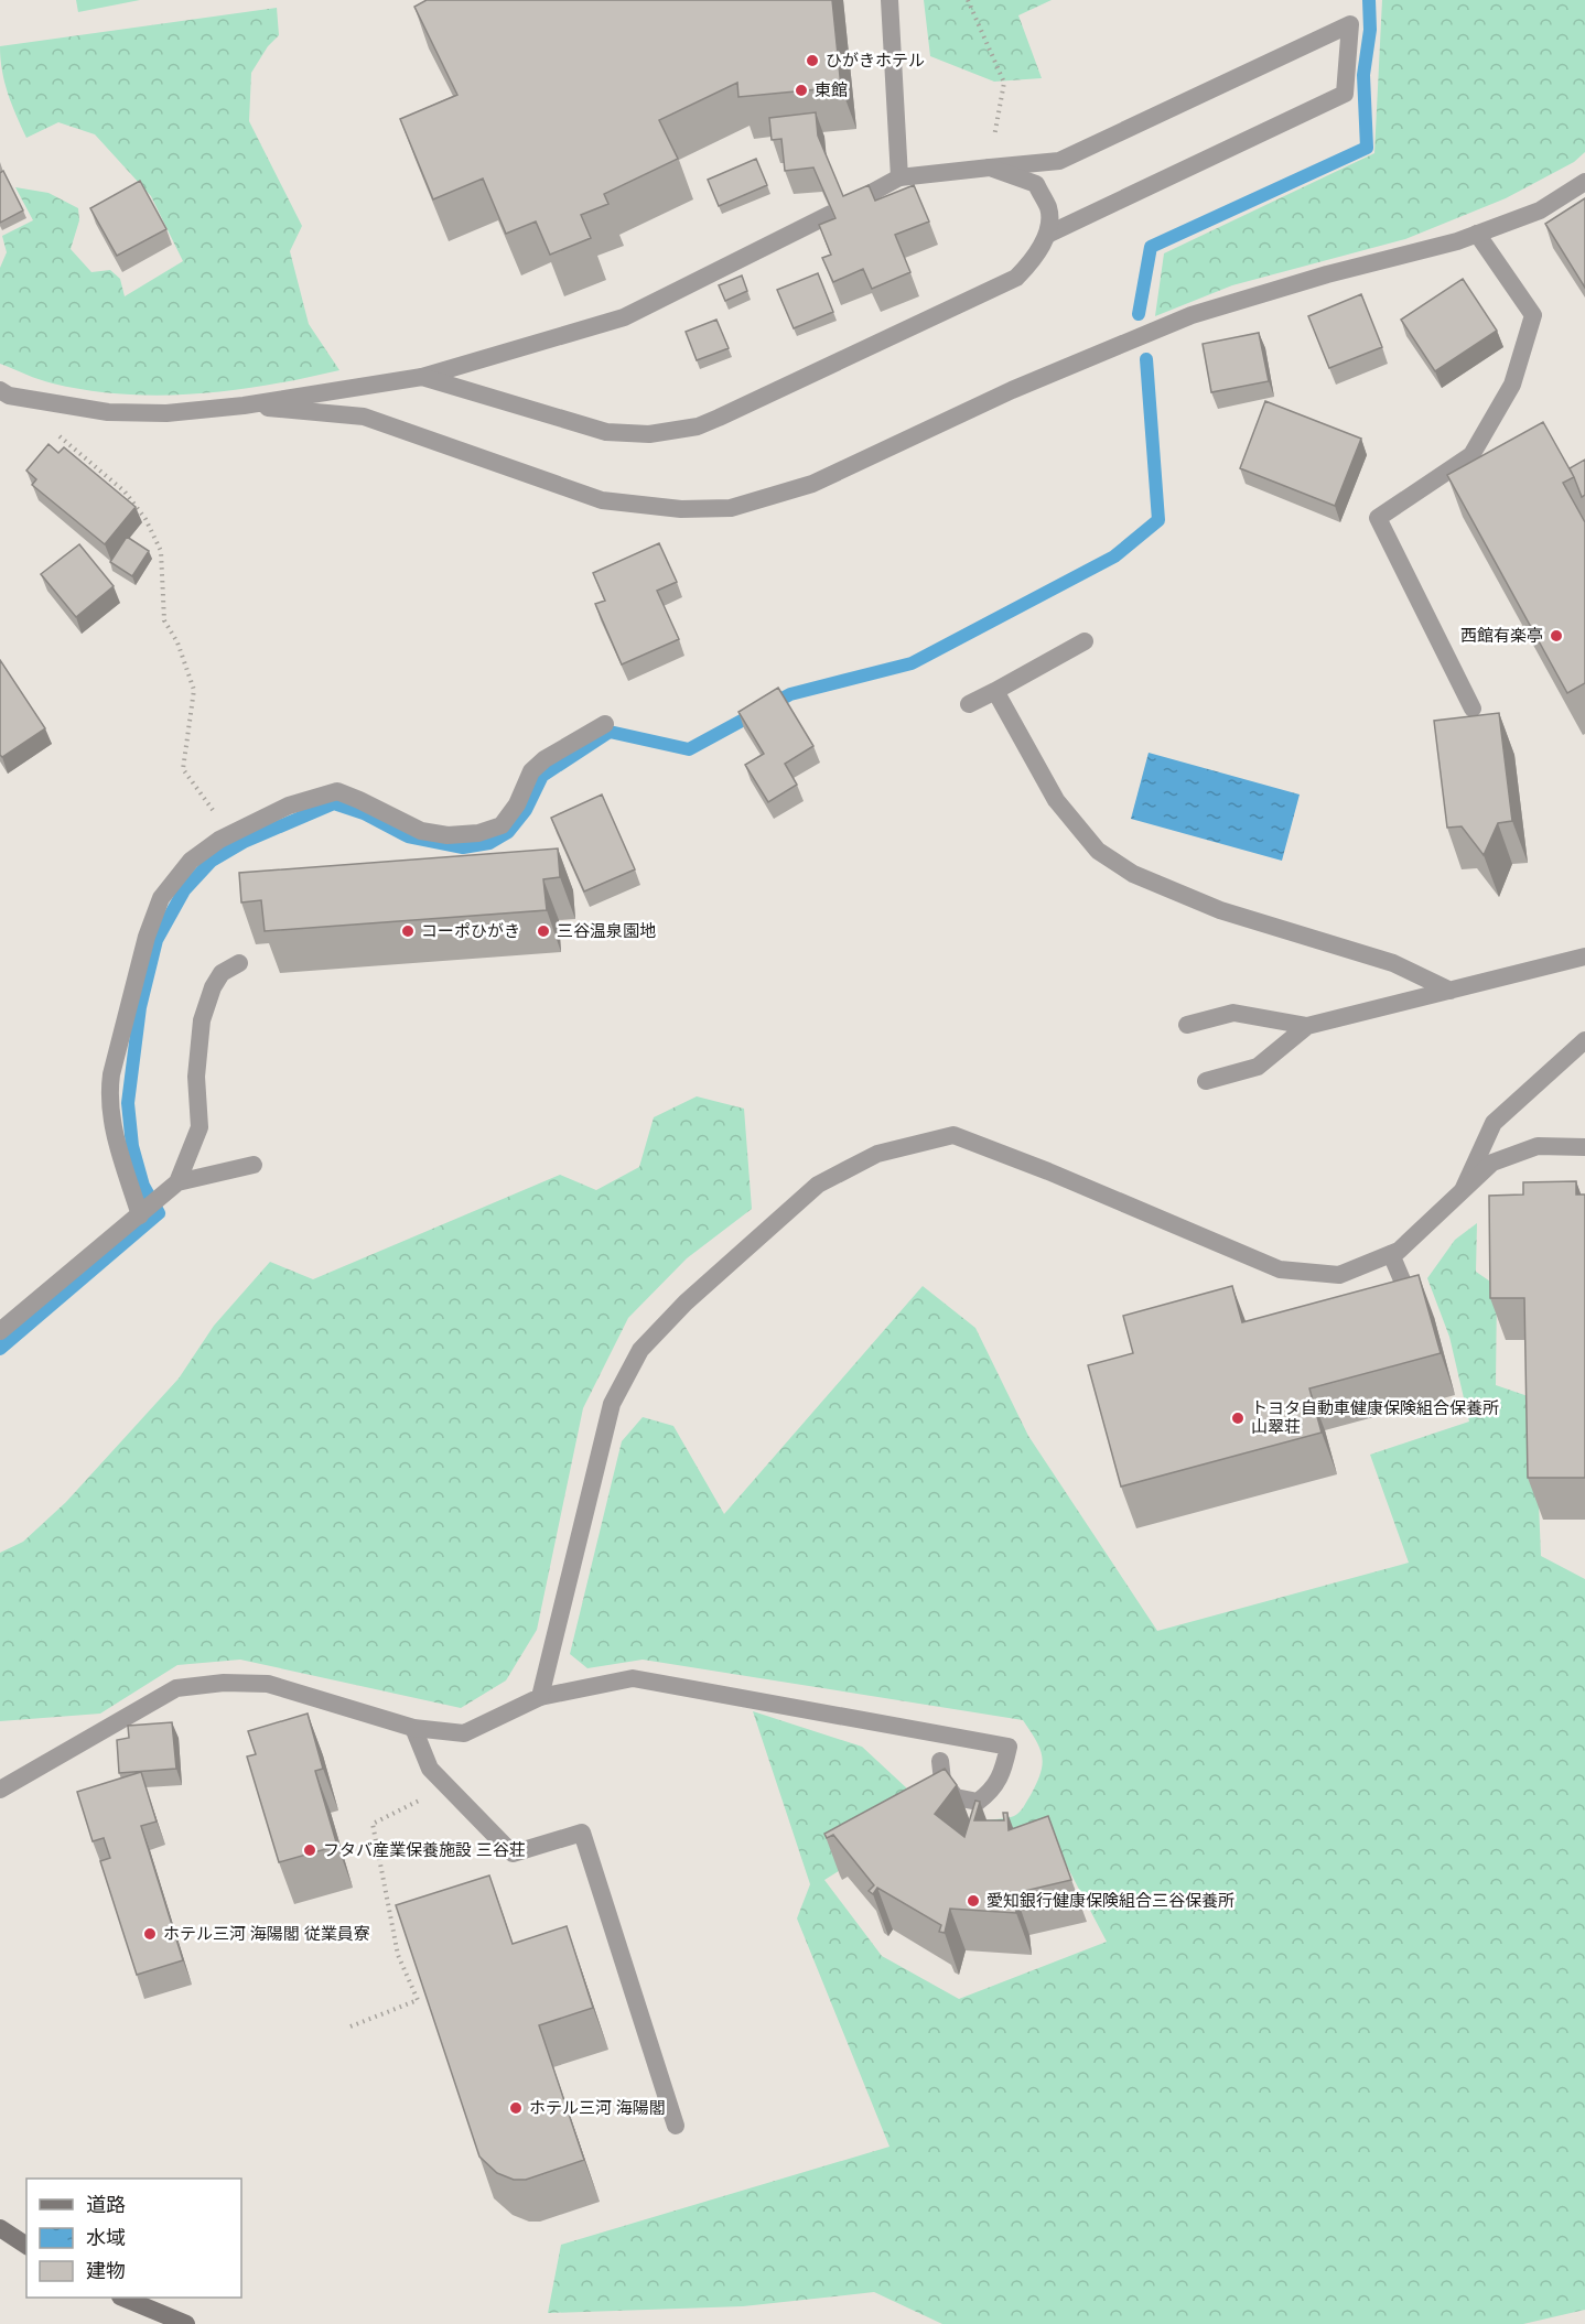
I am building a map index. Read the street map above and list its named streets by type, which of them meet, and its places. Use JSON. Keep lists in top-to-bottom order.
{
  "places": [
    "ひがきホテル",
    "東館",
    "西館有楽亭",
    "コーポひがき",
    "三谷温泉園地",
    "トヨタ自動車健康保険組合保養所 山翠荘",
    "フタバ産業保養施設 三谷荘",
    "愛知銀行健康保険組合三谷保養所",
    "ホテル三河 海陽閣 従業員寮",
    "ホテル三河 海陽閣"
  ],
  "legend": ["道路", "水域", "建物"]
}
